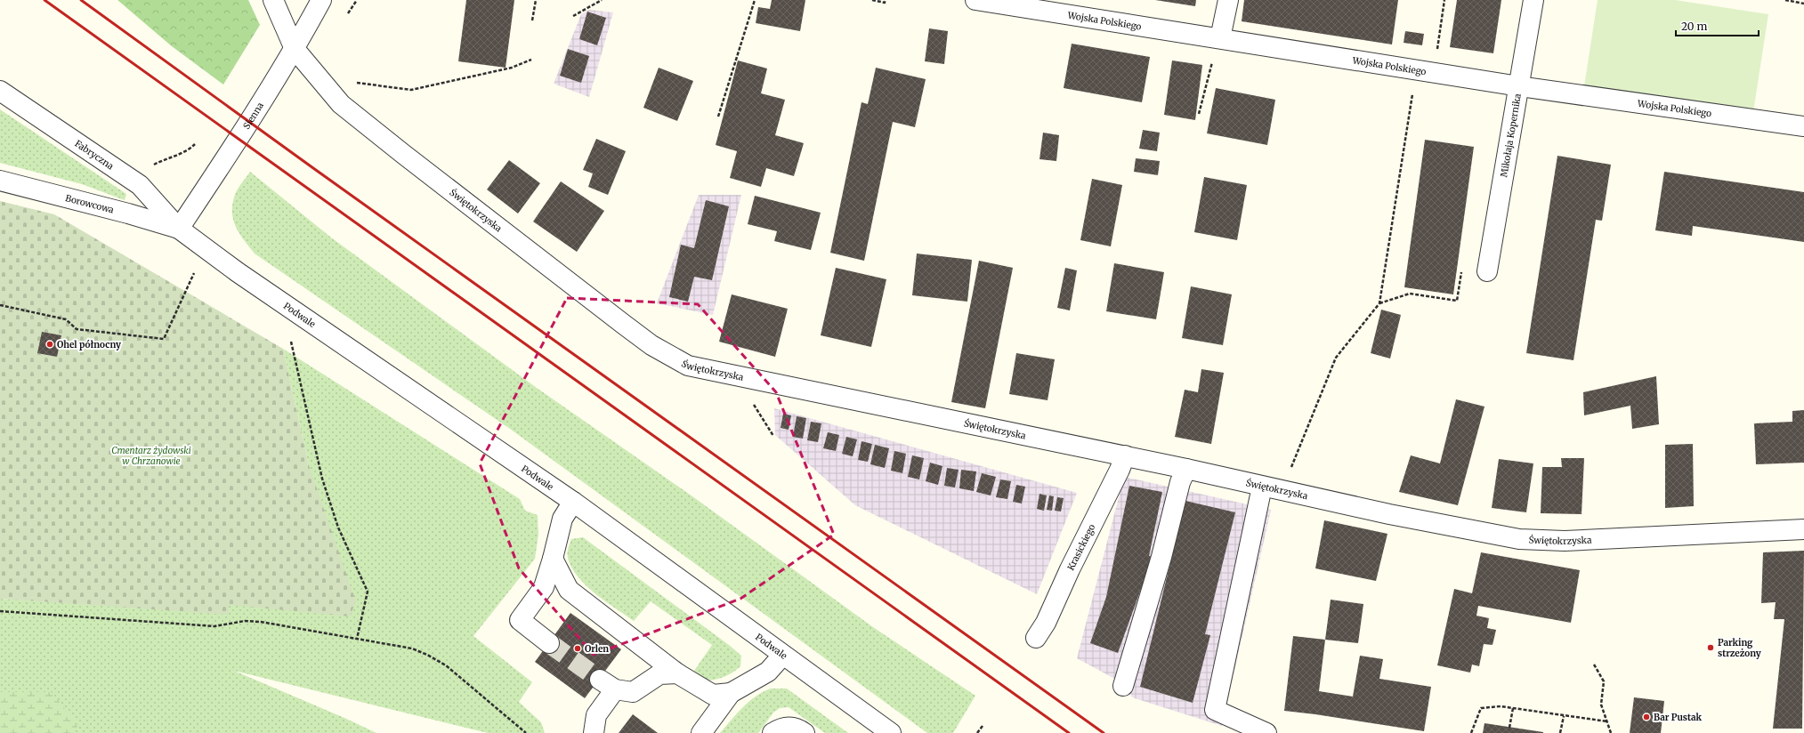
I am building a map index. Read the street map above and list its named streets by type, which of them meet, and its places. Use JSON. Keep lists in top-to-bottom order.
{
  "streets": {
    "street": [
      "Wojska Polskiego",
      "Sienna",
      "Mikołaja Kopernika",
      "Fabryczna",
      "Borowcowa",
      "Świętokrzyska",
      "Podwale",
      "Krasickiego"
    ]
  },
  "crossings": [
    ["Wojska Polskiego", "Mikołaja Kopernika"],
    ["Sienna", "Fabryczna"],
    ["Sienna", "Borowcowa"],
    ["Sienna", "Świętokrzyska"],
    ["Sienna", "Podwale"],
    ["Fabryczna", "Borowcowa"],
    ["Fabryczna", "Podwale"],
    ["Borowcowa", "Podwale"],
    ["Świętokrzyska", "Krasickiego"]
  ],
  "parks": ["Cmentarz żydowski w Chrzanowie"],
  "places": [
    "Ohel północny",
    "Parking strzeżony",
    "Orlen",
    "Bar Pustak"
  ],
  "scale_bar": "20 m"
}
